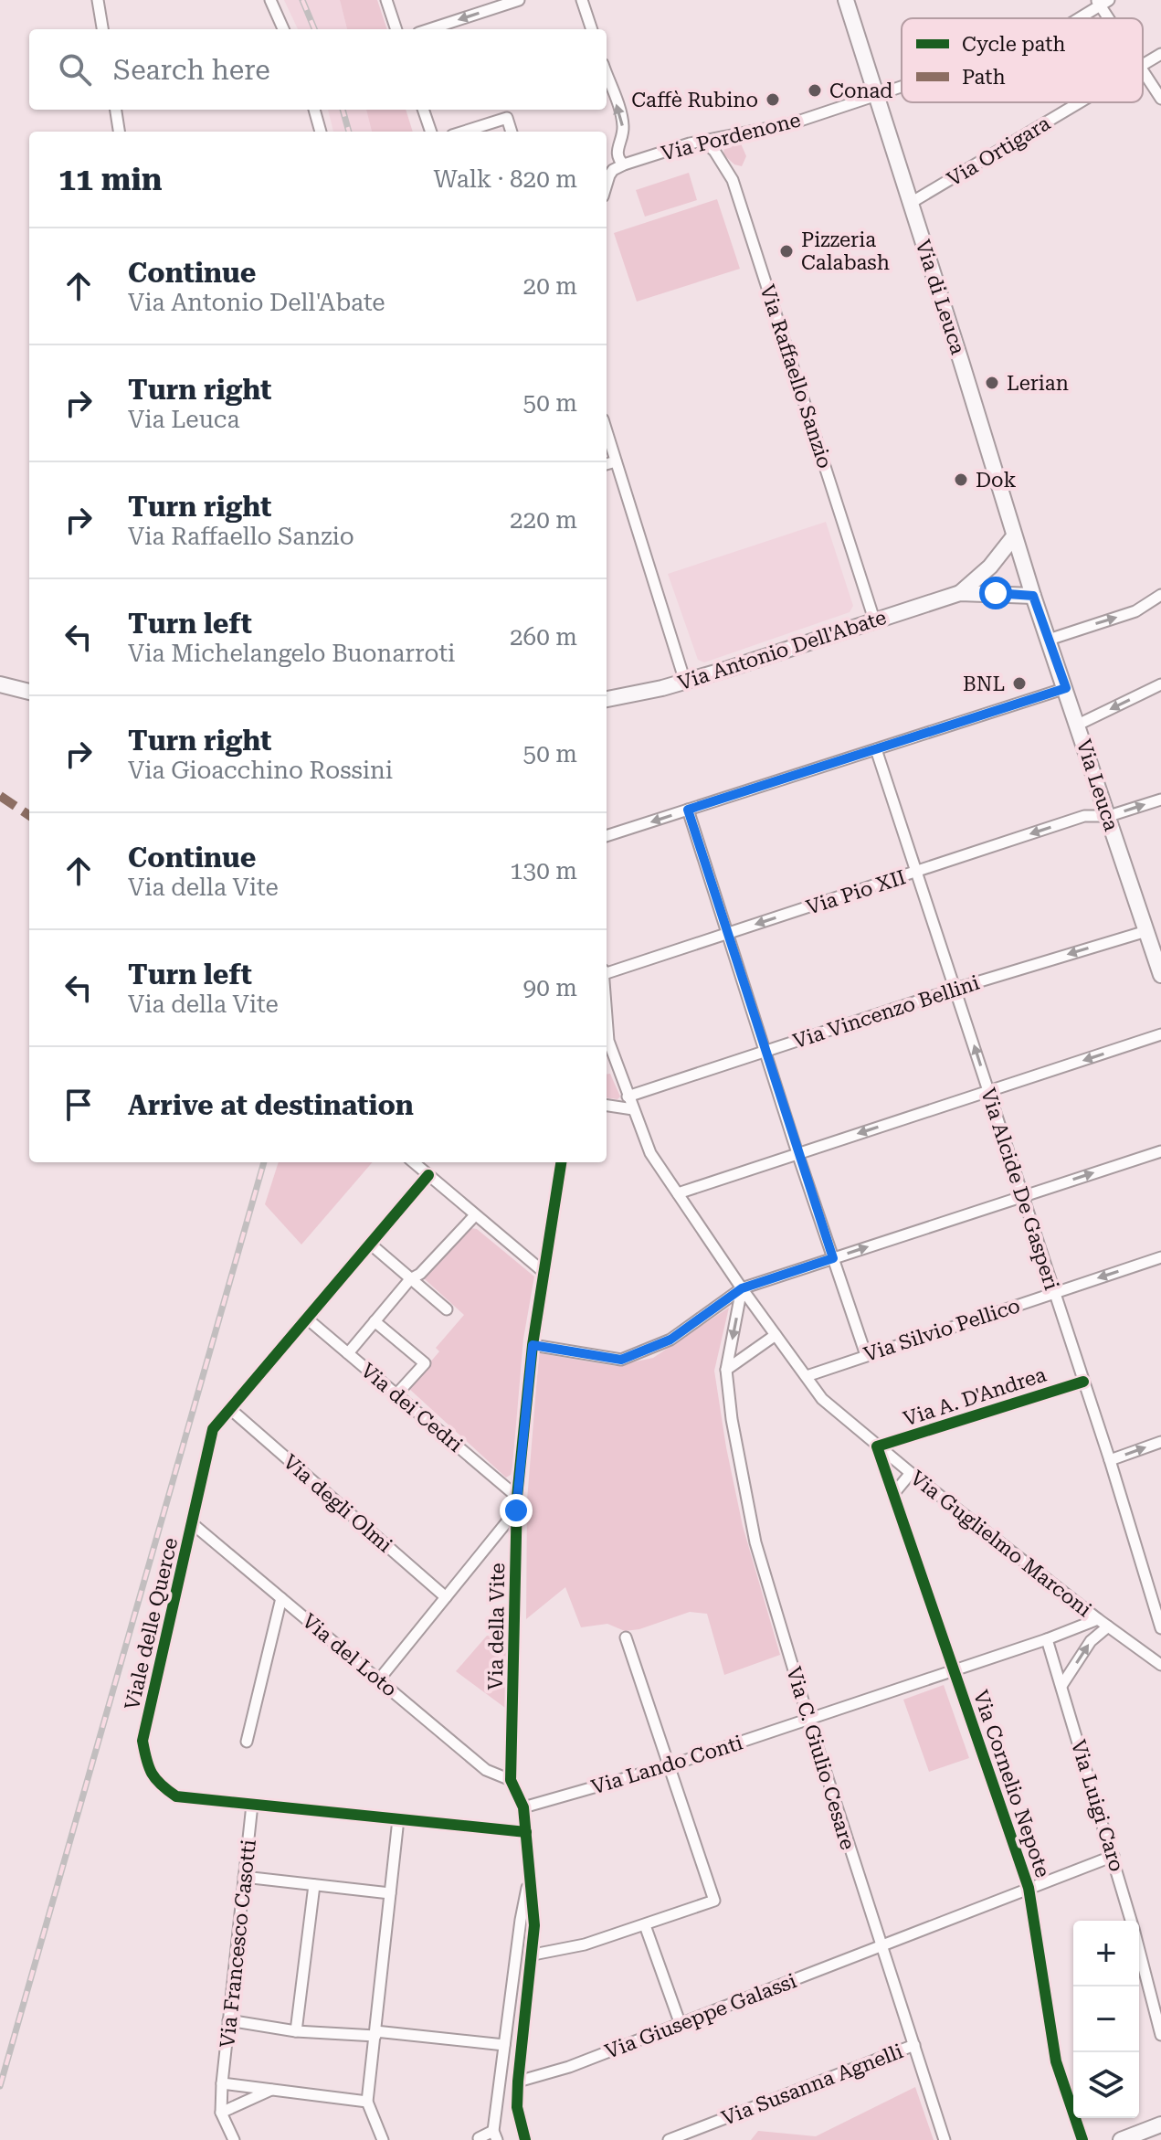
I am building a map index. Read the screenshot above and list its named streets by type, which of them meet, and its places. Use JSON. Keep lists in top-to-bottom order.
{
  "streets": {
    "main road": ["Via di Leuca", "Via Antonio Dell'Abate", "Via Leuca"],
    "street": [
      "Via Pordenone",
      "Via Ortigara",
      "Via Raffaello Sanzio",
      "Via Pio XII",
      "Via Vincenzo Bellini",
      "Via Alcide De Gasperi",
      "Via Silvio Pellico",
      "Via A. D'Andrea",
      "Via dei Cedri",
      "Via degli Olmi",
      "Via Guglielmo Marconi",
      "Viale delle Querce",
      "Via della Vite",
      "Via del Loto",
      "Via C. Giulio Cesare",
      "Via Lando Conti",
      "Via Cornelio Nepote",
      "Via Luigi Caro",
      "Via Francesco Casotti",
      "Via Giuseppe Galassi",
      "Via Susanna Agnelli"
    ]
  },
  "crossings": [
    ["Via Pordenone", "Via di Leuca"],
    ["Via Pordenone", "Via Raffaello Sanzio"],
    ["Via Ortigara", "Via di Leuca"],
    ["Via di Leuca", "Via Antonio Dell'Abate"],
    ["Via di Leuca", "Via Leuca"],
    ["Via Raffaello Sanzio", "Via Antonio Dell'Abate"],
    ["Via Antonio Dell'Abate", "Via Leuca"],
    ["Via Leuca", "Via Pio XII"],
    ["Via Leuca", "Via Vincenzo Bellini"],
    ["Via Pio XII", "Via Alcide De Gasperi"],
    ["Via Vincenzo Bellini", "Via Alcide De Gasperi"],
    ["Via Vincenzo Bellini", "Via Guglielmo Marconi"],
    ["Via Alcide De Gasperi", "Via Silvio Pellico"],
    ["Via Alcide De Gasperi", "Via A. D'Andrea"],
    ["Via Silvio Pellico", "Via Guglielmo Marconi"],
    ["Via A. D'Andrea", "Via Guglielmo Marconi"],
    ["Via A. D'Andrea", "Via Cornelio Nepote"],
    ["Via dei Cedri", "Viale delle Querce"],
    ["Via dei Cedri", "Via della Vite"],
    ["Via degli Olmi", "Viale delle Querce"],
    ["Via Guglielmo Marconi", "Via C. Giulio Cesare"],
    ["Via Guglielmo Marconi", "Via Lando Conti"],
    ["Via Guglielmo Marconi", "Via Cornelio Nepote"],
    ["Viale delle Querce", "Via della Vite"],
    ["Viale delle Querce", "Via del Loto"],
    ["Viale delle Querce", "Via Francesco Casotti"],
    ["Via della Vite", "Via del Loto"],
    ["Via della Vite", "Via Lando Conti"],
    ["Via della Vite", "Via Giuseppe Galassi"],
    ["Via C. Giulio Cesare", "Via Lando Conti"],
    ["Via C. Giulio Cesare", "Via Giuseppe Galassi"],
    ["Via C. Giulio Cesare", "Via Susanna Agnelli"],
    ["Via Lando Conti", "Via Cornelio Nepote"],
    ["Via Lando Conti", "Via Luigi Caro"],
    ["Via Cornelio Nepote", "Via Giuseppe Galassi"],
    ["Via Luigi Caro", "Via Giuseppe Galassi"]
  ],
  "one_way": ["Via Vincenzo Bellini"],
  "places": [
    "Conad",
    "Caffè Rubino",
    "Pizzeria Calabash",
    "Lerian",
    "Dok",
    "BNL"
  ],
  "legend": ["Cycle path", "Path"],
  "page": {
    "search": "Search here",
    "heading": ["11 min", "Walk · 820 m"],
    "list": [
      ["Continue", "Via Antonio Dell'Abate", "20 m"],
      ["Turn right", "Via Leuca", "50 m"],
      ["Turn right", "Via Raffaello Sanzio", "220 m"],
      ["Turn left", "Via Michelangelo Buonarroti", "260 m"],
      ["Turn right", "Via Gioacchino Rossini", "50 m"],
      ["Continue", "Via della Vite", "130 m"],
      ["Turn left", "Via della Vite", "90 m"],
      "Arrive at destination"
    ],
    "map_buttons": ["+", "−"]
  }
}
